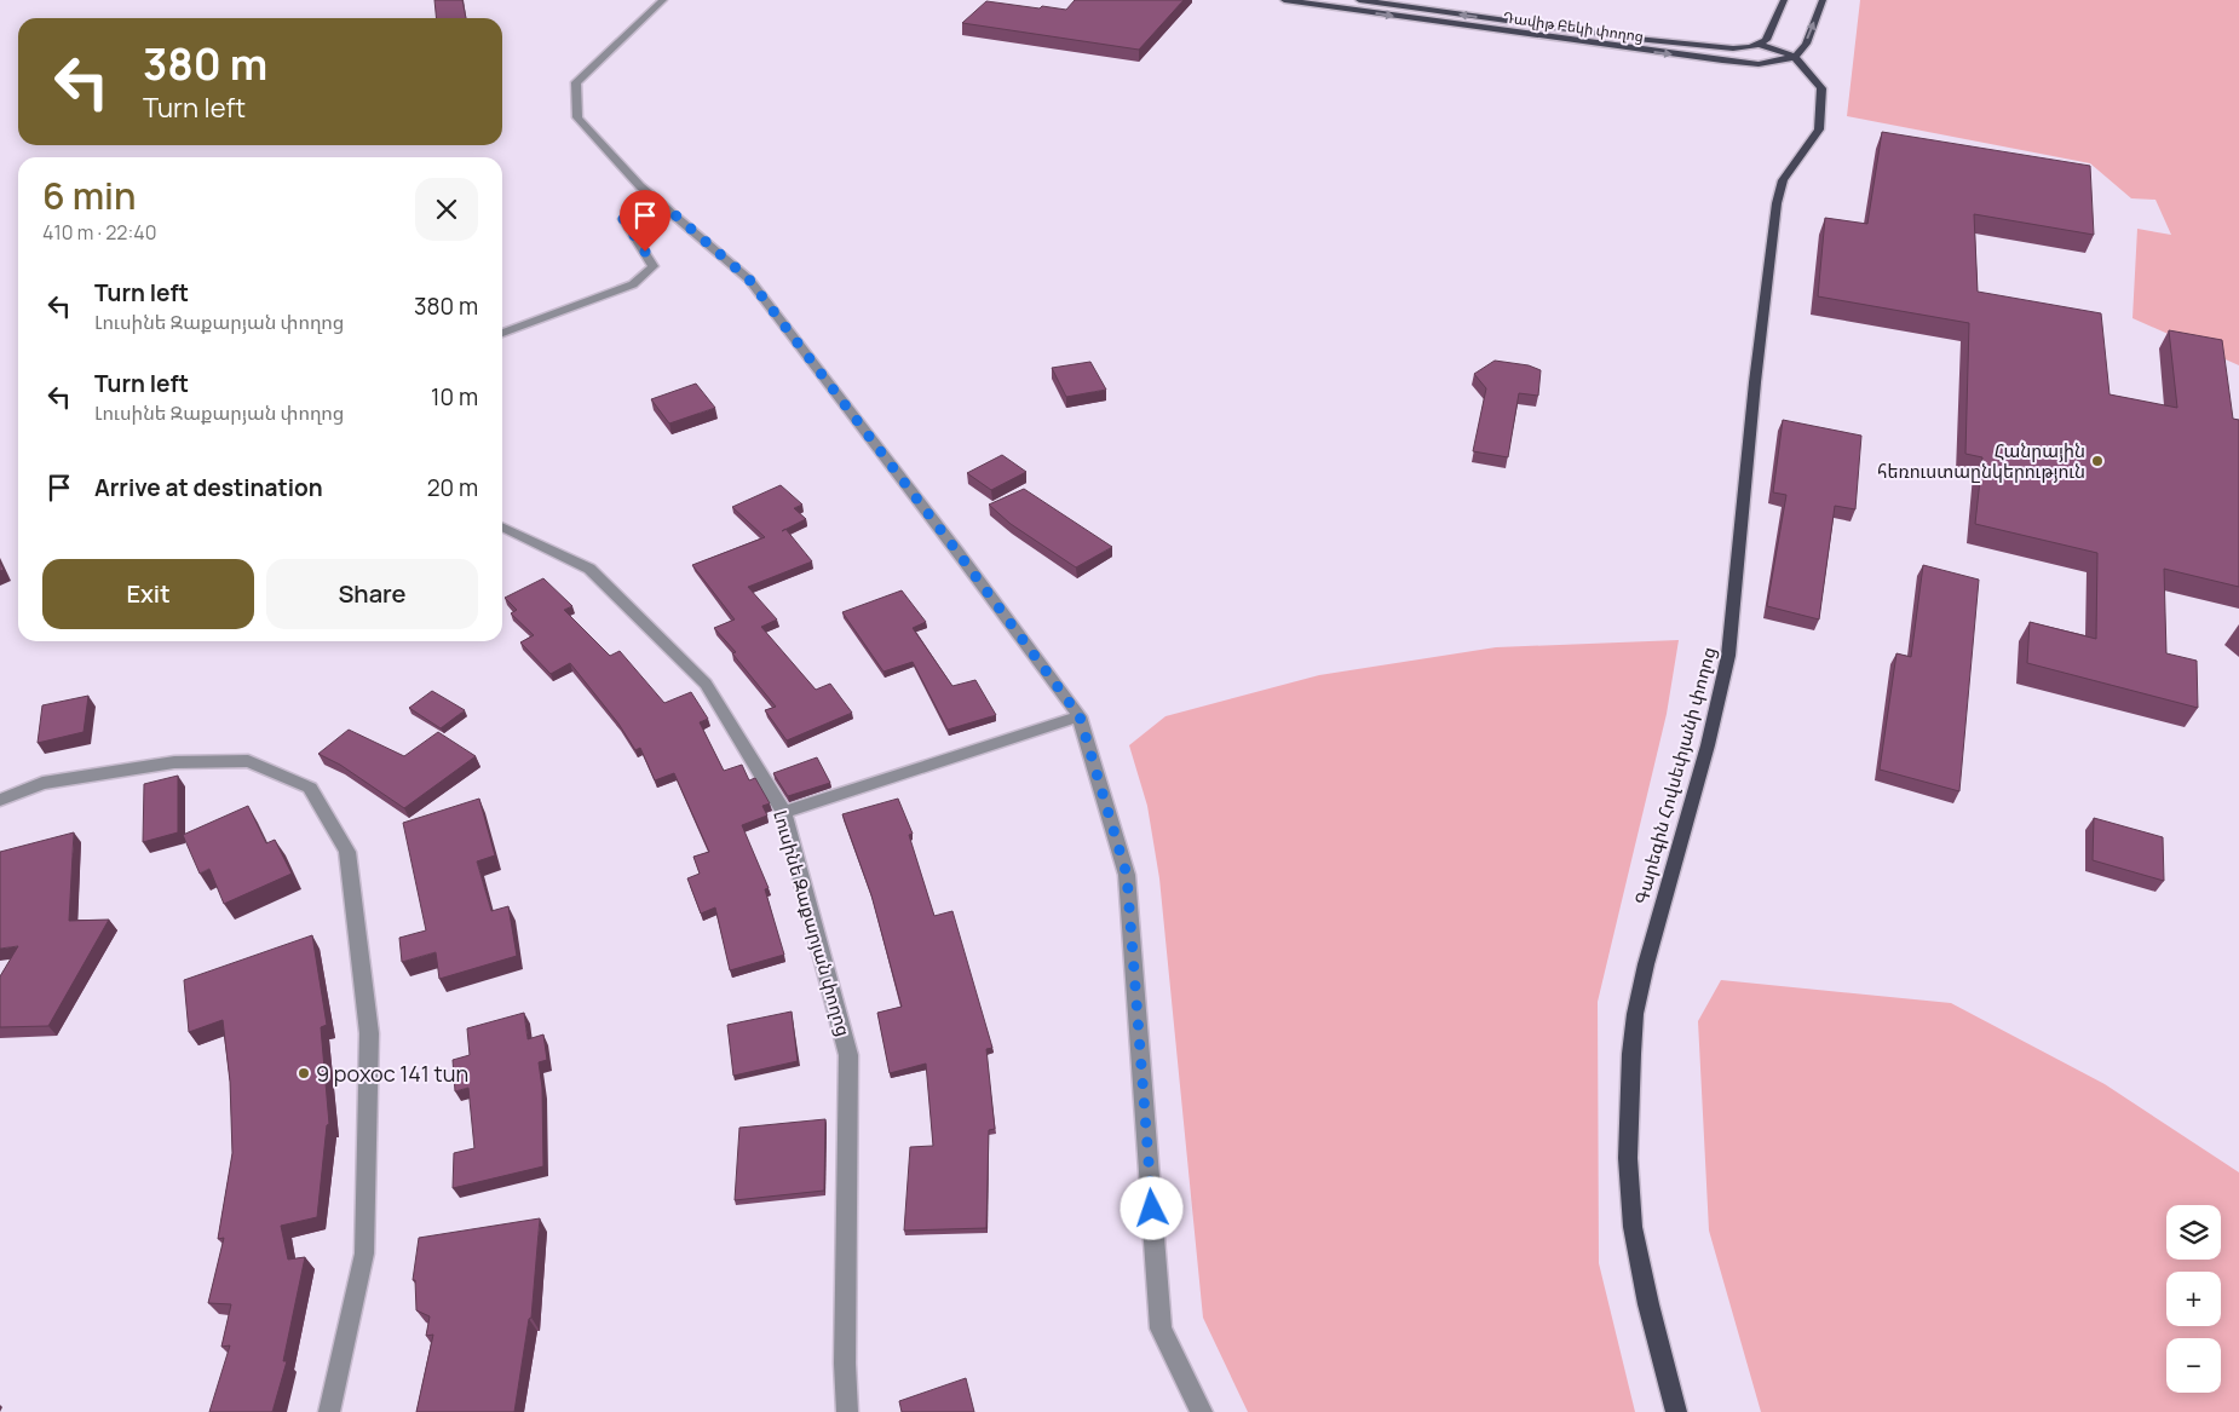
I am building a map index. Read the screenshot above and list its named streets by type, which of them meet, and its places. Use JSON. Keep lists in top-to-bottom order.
{
  "streets": {
    "main road": ["Դավիթ Բեկի փողոց", "Գարեգին Հովսեփյանի փողոց"],
    "street": ["Լուսինե Զաքարյան փողոց"]
  },
  "crossings": [
    ["Դավիթ Բեկի փողոց", "Գարեգին Հովսեփյանի փողոց"]
  ],
  "places": ["Հանրային հեռուստաընկերություն", "9 poxoc 141 tun"],
  "page": {
    "turn": ["380 m", "Turn left"],
    "heading": ["6 min", "410 m · 22:40"],
    "list": [
      {
        "name": "Turn left",
        "note": "Լուսինե Զաքարյան փողոց",
        "value": "380 m"
      },
      {
        "name": "Turn left",
        "note": "Լուսինե Զաքարյան փողոց",
        "value": "10 m"
      },
      {
        "name": "Arrive at destination",
        "value": "20 m"
      }
    ],
    "buttons": ["Exit", "Share"],
    "map_buttons": ["+", "−"]
  }
}
